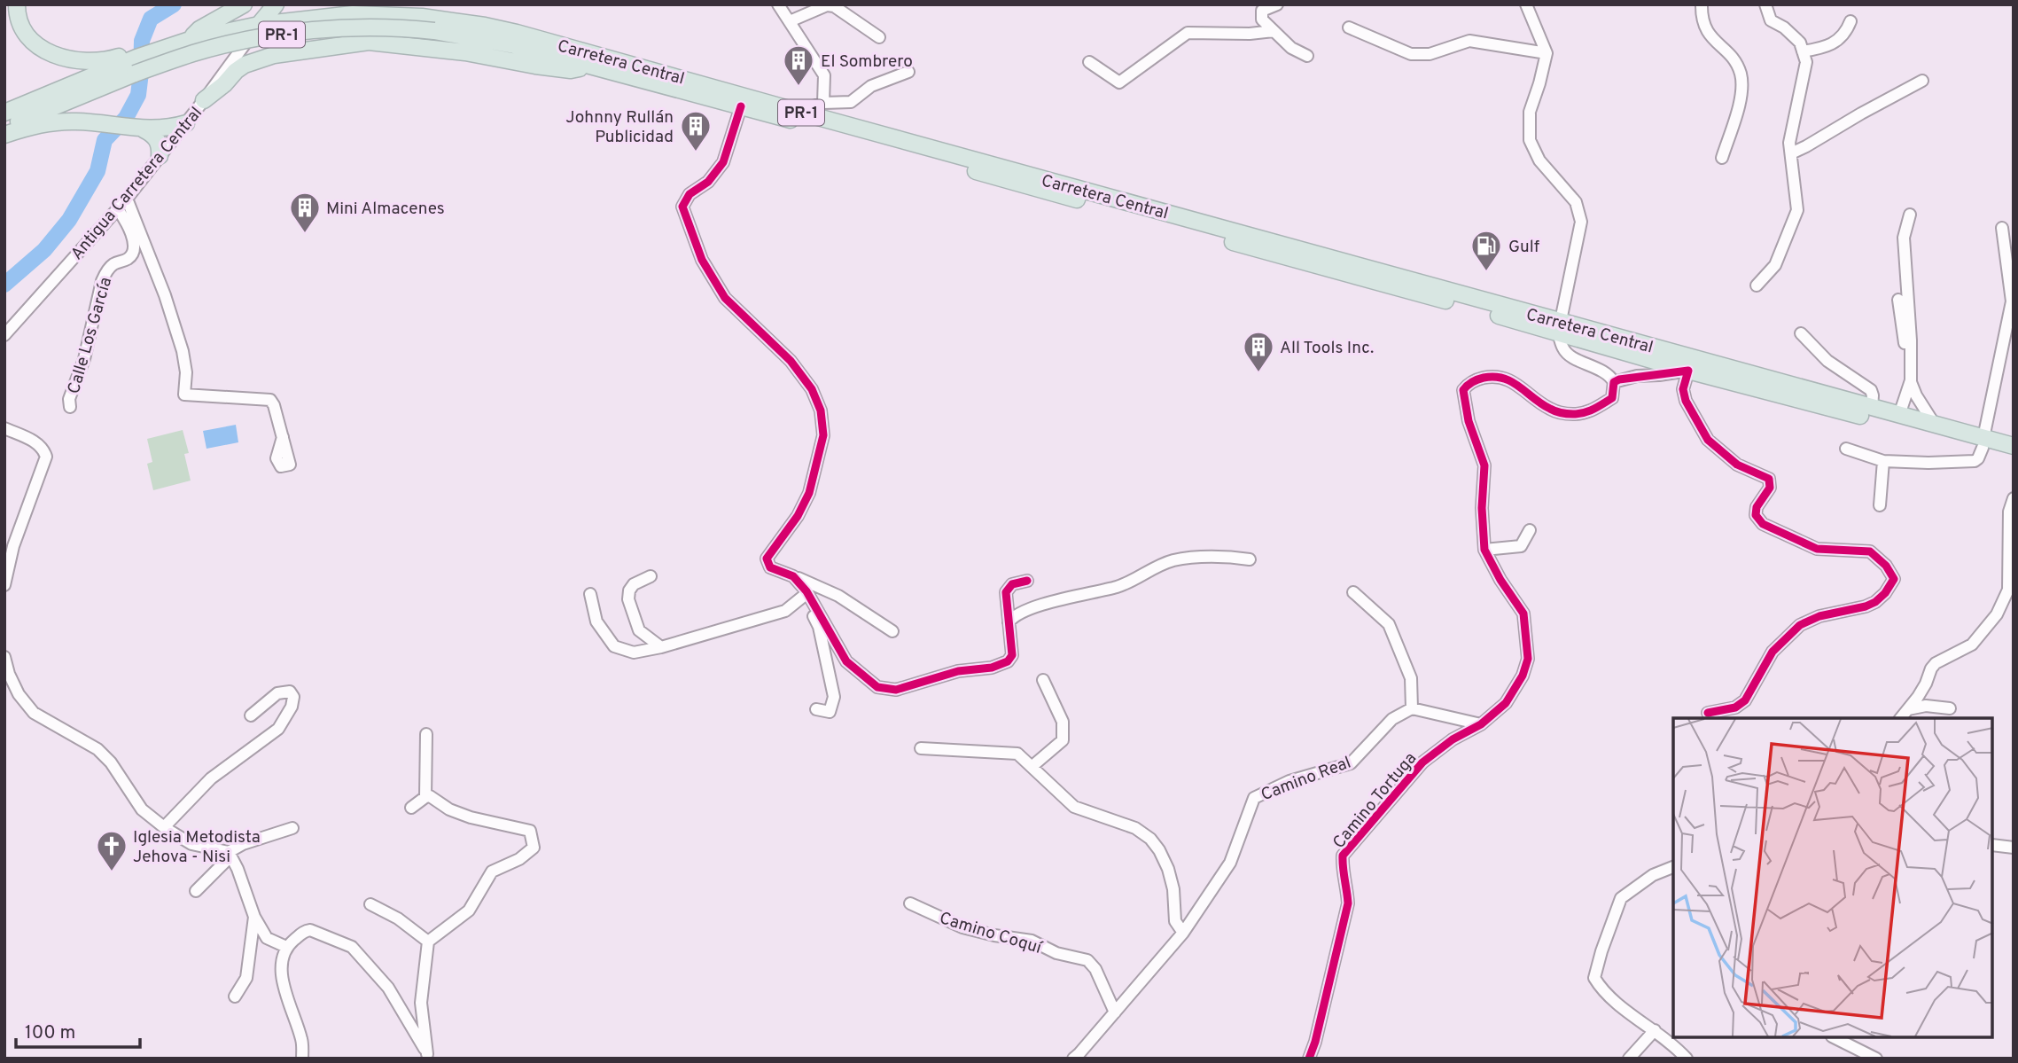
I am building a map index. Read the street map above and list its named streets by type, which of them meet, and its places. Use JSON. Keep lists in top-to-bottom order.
{
  "streets": {
    "highway": ["PR-1", "Carretera Central"],
    "street": [
      "Antigua Carretera Central",
      "Calle Los García",
      "Camino Real",
      "Camino Tortuga",
      "Camino Coquí"
    ]
  },
  "crossings": [
    ["PR-1", "Carretera Central"],
    ["Carretera Central", "Antigua Carretera Central"],
    ["Antigua Carretera Central", "Calle Los García"],
    ["Camino Real", "Camino Coquí"]
  ],
  "places": {
    "building": [
      "El Sombrero",
      "Johnny Rullán Publicidad",
      "Mini Almacenes",
      "All Tools Inc."
    ],
    "fuel station": ["Gulf"],
    "church": ["Iglesia Metodista Jehova - Nisi"]
  },
  "scale_bar": "100 m"
}
